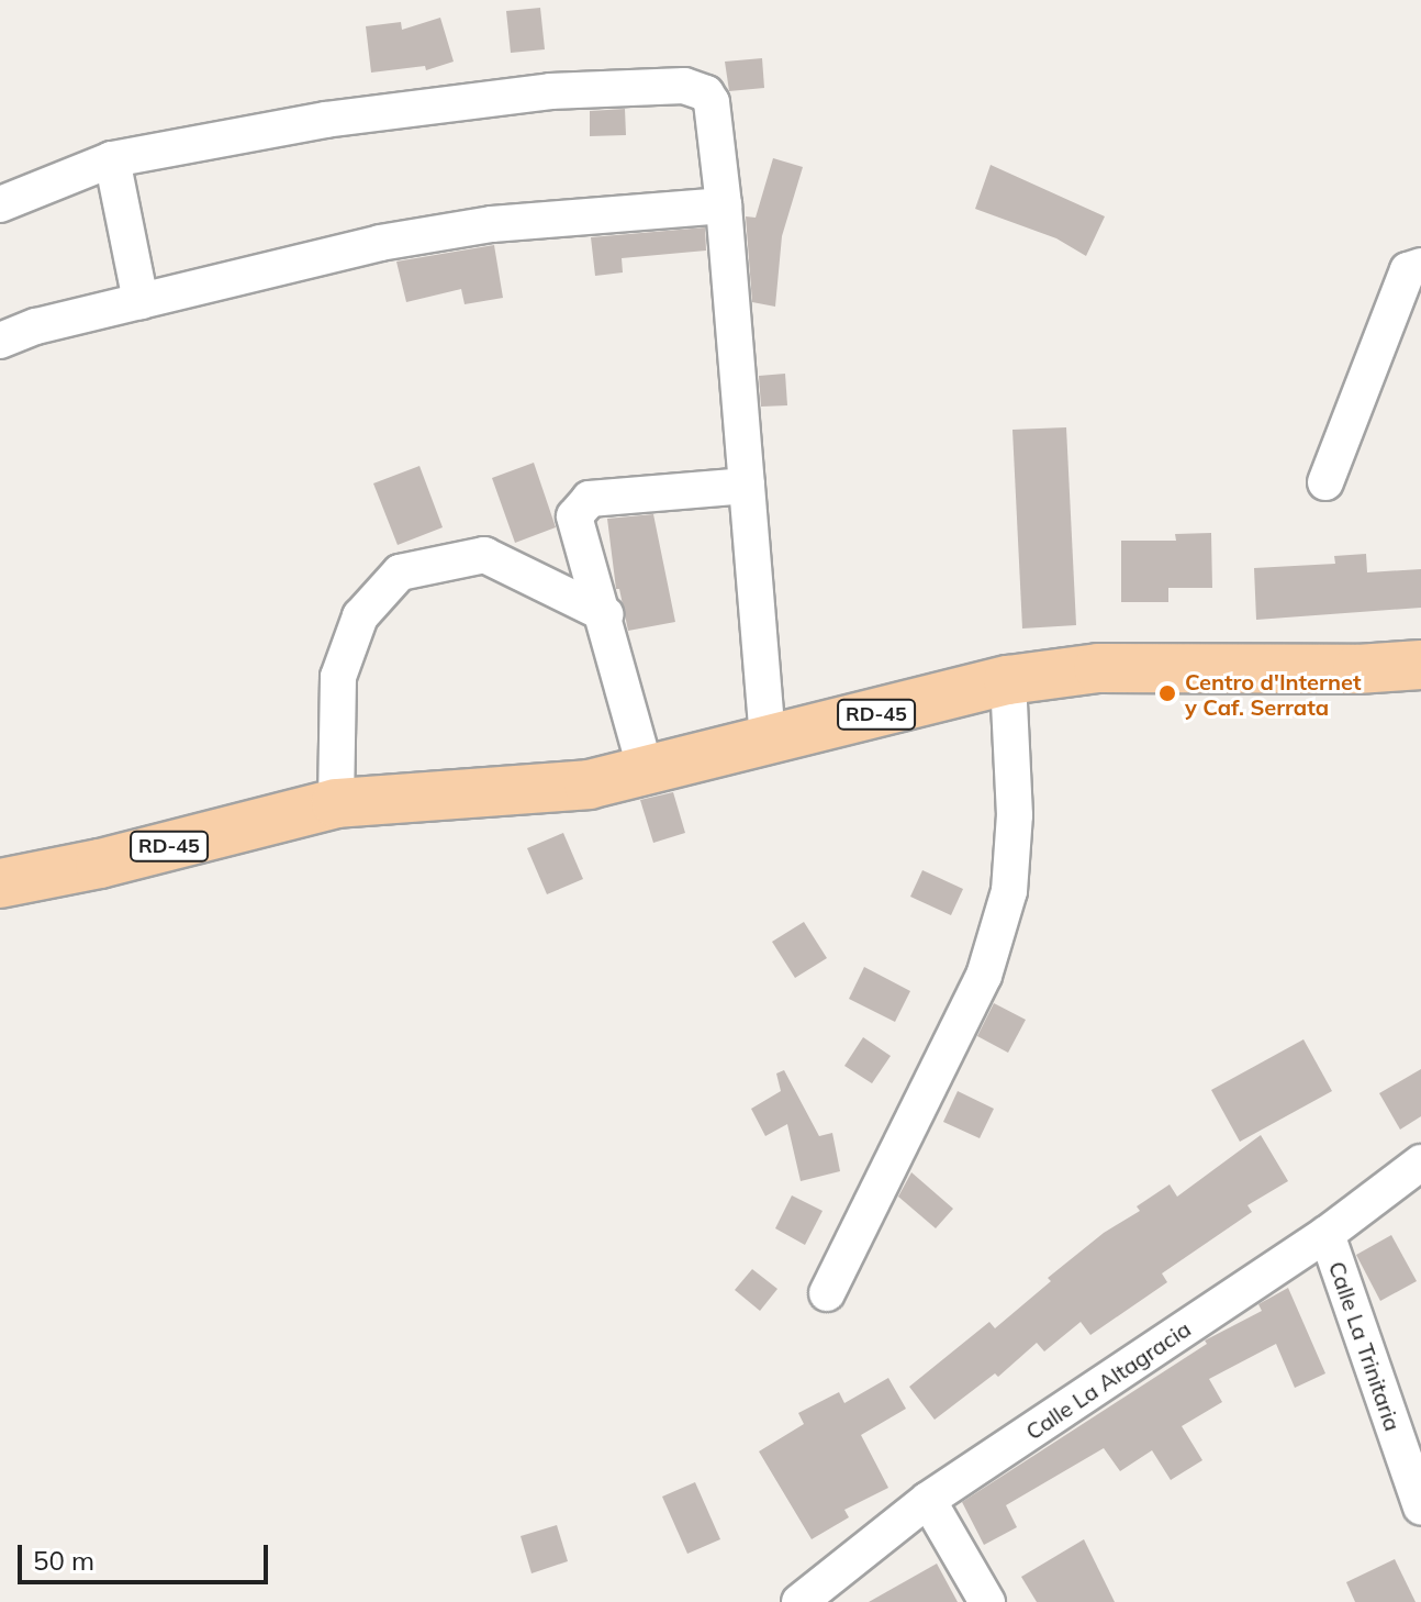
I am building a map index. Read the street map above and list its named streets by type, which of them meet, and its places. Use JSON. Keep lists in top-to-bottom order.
{
  "streets": {
    "main road": ["RD-45"],
    "street": ["Calle La Trinitaria", "Calle La Altagracia"]
  },
  "crossings": [
    ["Calle La Trinitaria", "Calle La Altagracia"]
  ],
  "places": ["Centro d'Internet y Caf. Serrata"],
  "scale_bar": "50 m"
}
